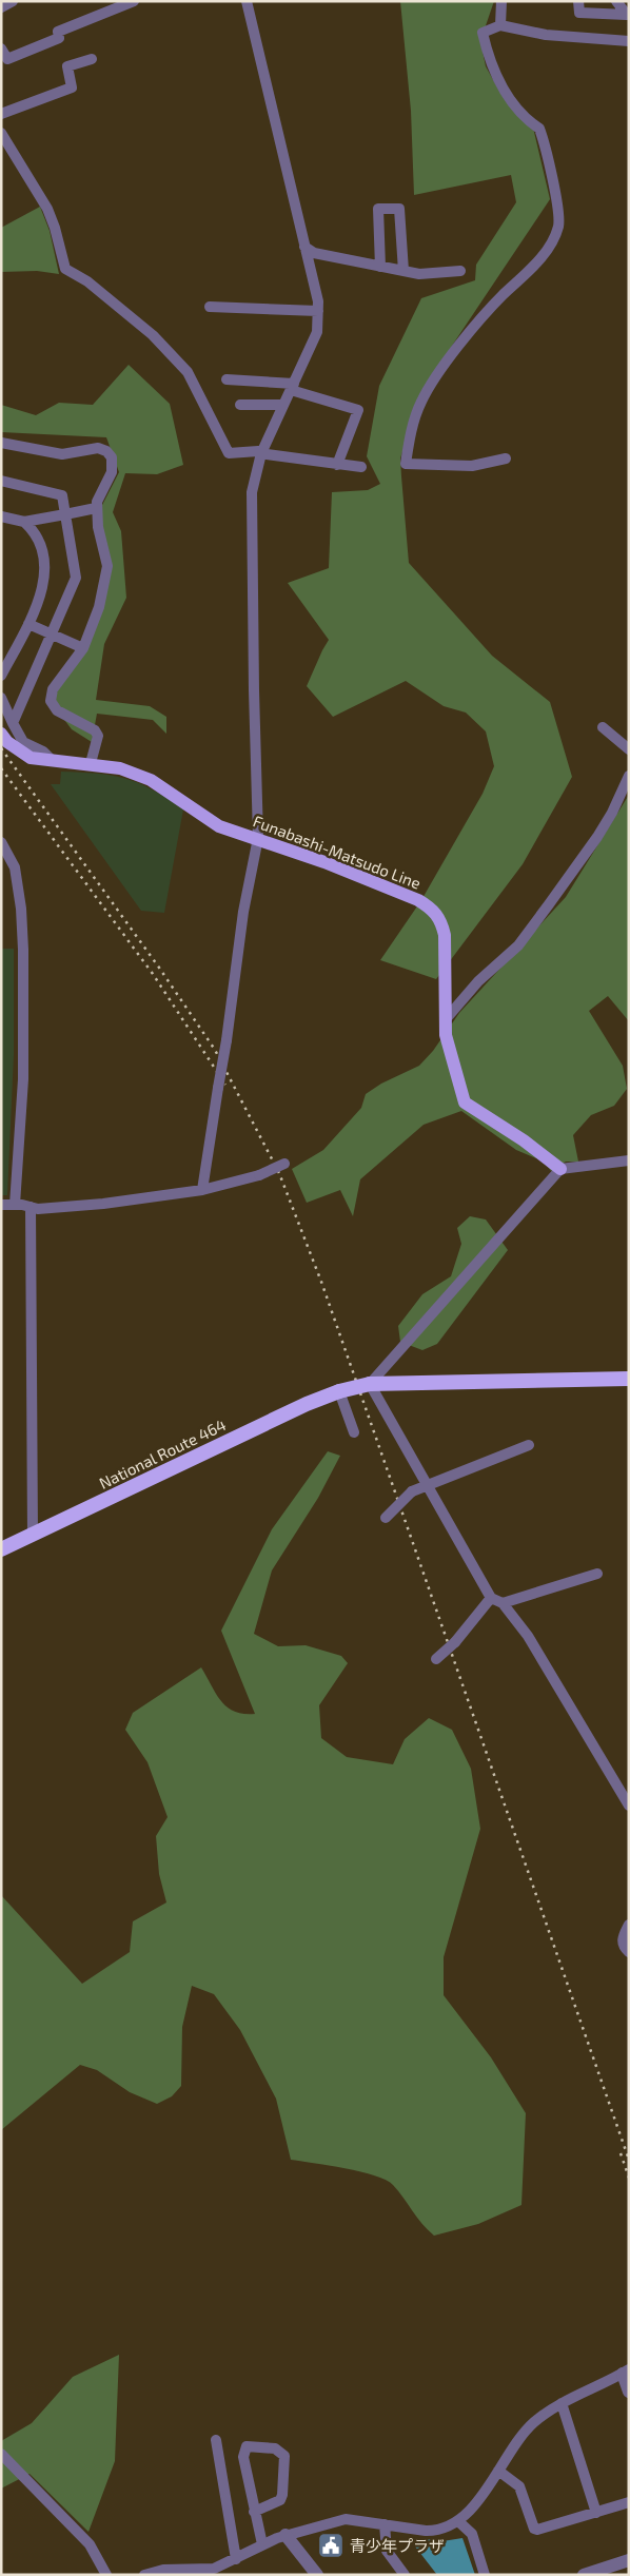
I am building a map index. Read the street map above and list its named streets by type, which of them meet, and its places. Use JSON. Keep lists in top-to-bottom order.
{
  "streets": {
    "highway": ["National Route 464"],
    "main road": ["Funabashi-Matsudo Line"]
  },
  "places": {
    "public building": ["青少年プラザ"]
  }
}
